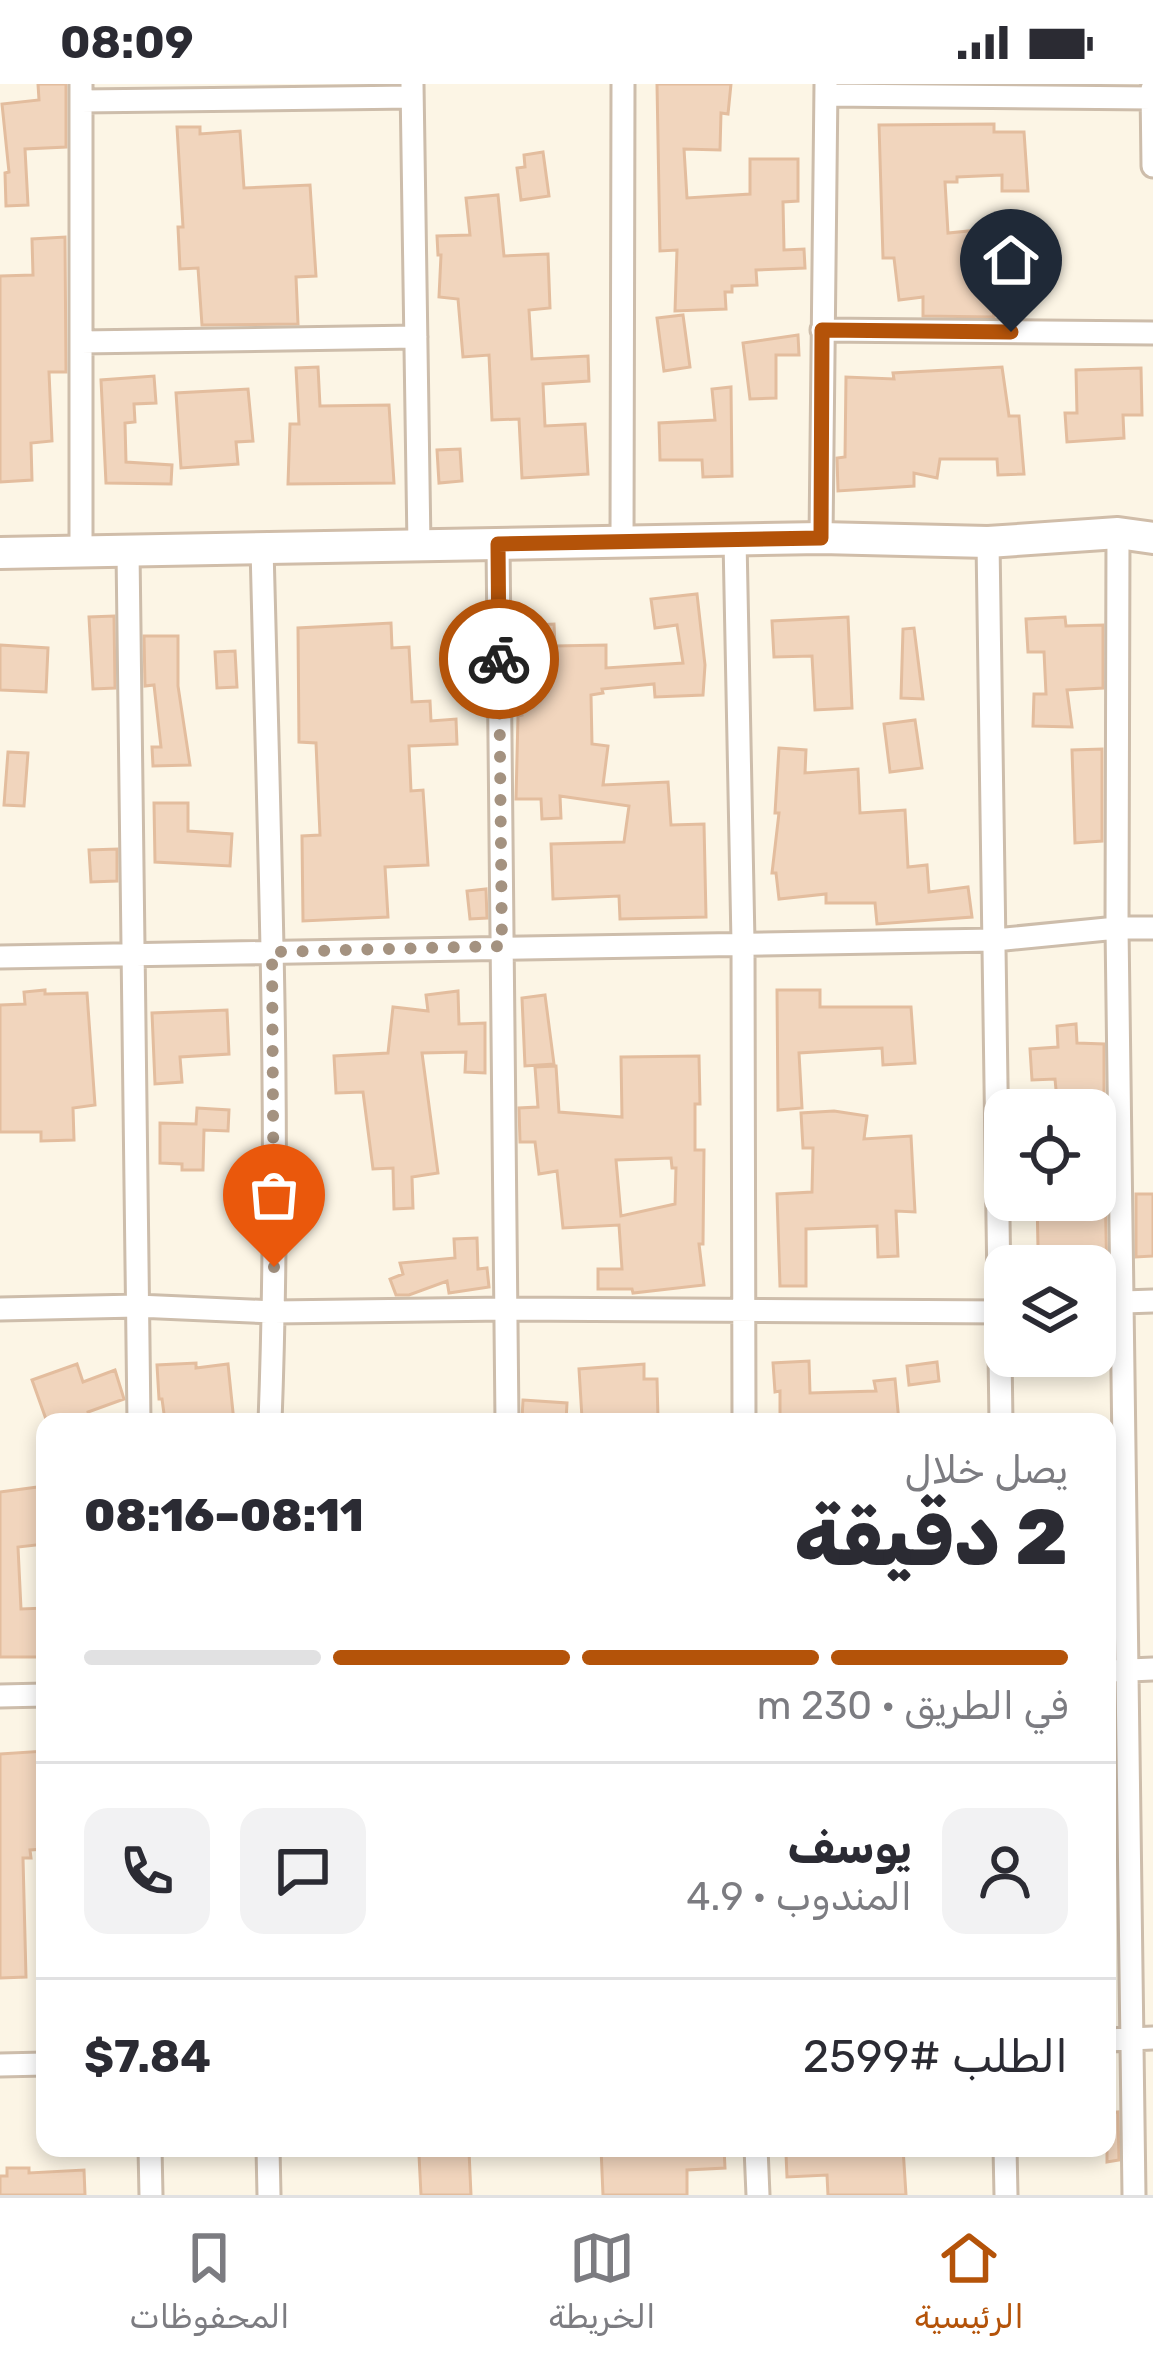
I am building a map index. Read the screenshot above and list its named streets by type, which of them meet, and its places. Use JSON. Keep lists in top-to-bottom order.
{
  "page": {
    "status": "08:09",
    "heading": ["2 دقيقة", "يصل خلال", "08:11–08:16"],
    "panel": [
      "يوسف",
      "المندوب · 4.9",
      "الطلب #2599",
      "$7.84"
    ],
    "bar": "في الطريق · 230 m",
    "tabs": ["الرئيسية", "الخريطة", "المحفوظات"]
  }
}
